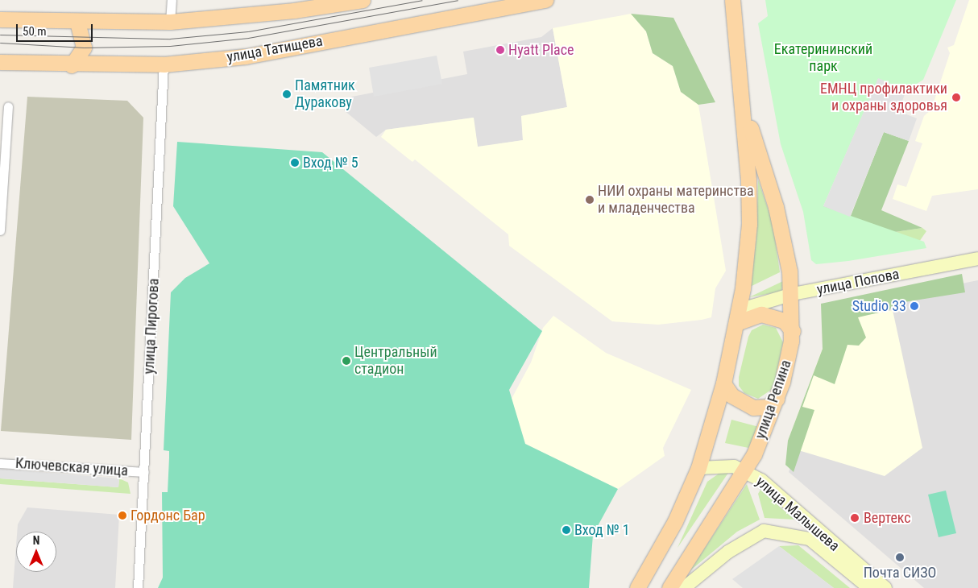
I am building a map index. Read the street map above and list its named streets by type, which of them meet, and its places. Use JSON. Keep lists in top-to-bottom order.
{
  "streets": {
    "main road": [
      "улица Татищева",
      "улица Попова",
      "улица Репина",
      "улица Малышева"
    ],
    "street": ["улица Пирогова", "Ключевская улица"]
  },
  "crossings": [
    ["улица Татищева", "улица Пирогова"],
    ["улица Попова", "улица Репина"],
    ["улица Пирогова", "Ключевская улица"],
    ["улица Репина", "улица Малышева"]
  ],
  "parks": ["Екатерининский парк"],
  "places": [
    "Hyatt Place",
    "Памятник Дуракову",
    "ЕМНЦ профилактики и охраны здоровья",
    "Вход № 5",
    "НИИ охраны материнства и младенчества",
    "Studio 33",
    "Центральный стадион",
    "Гордонc Бар",
    "Вертекс",
    "Вход № 1",
    "Почта СИЗО"
  ],
  "scale_bar": "50 m",
  "north": "top"
}
